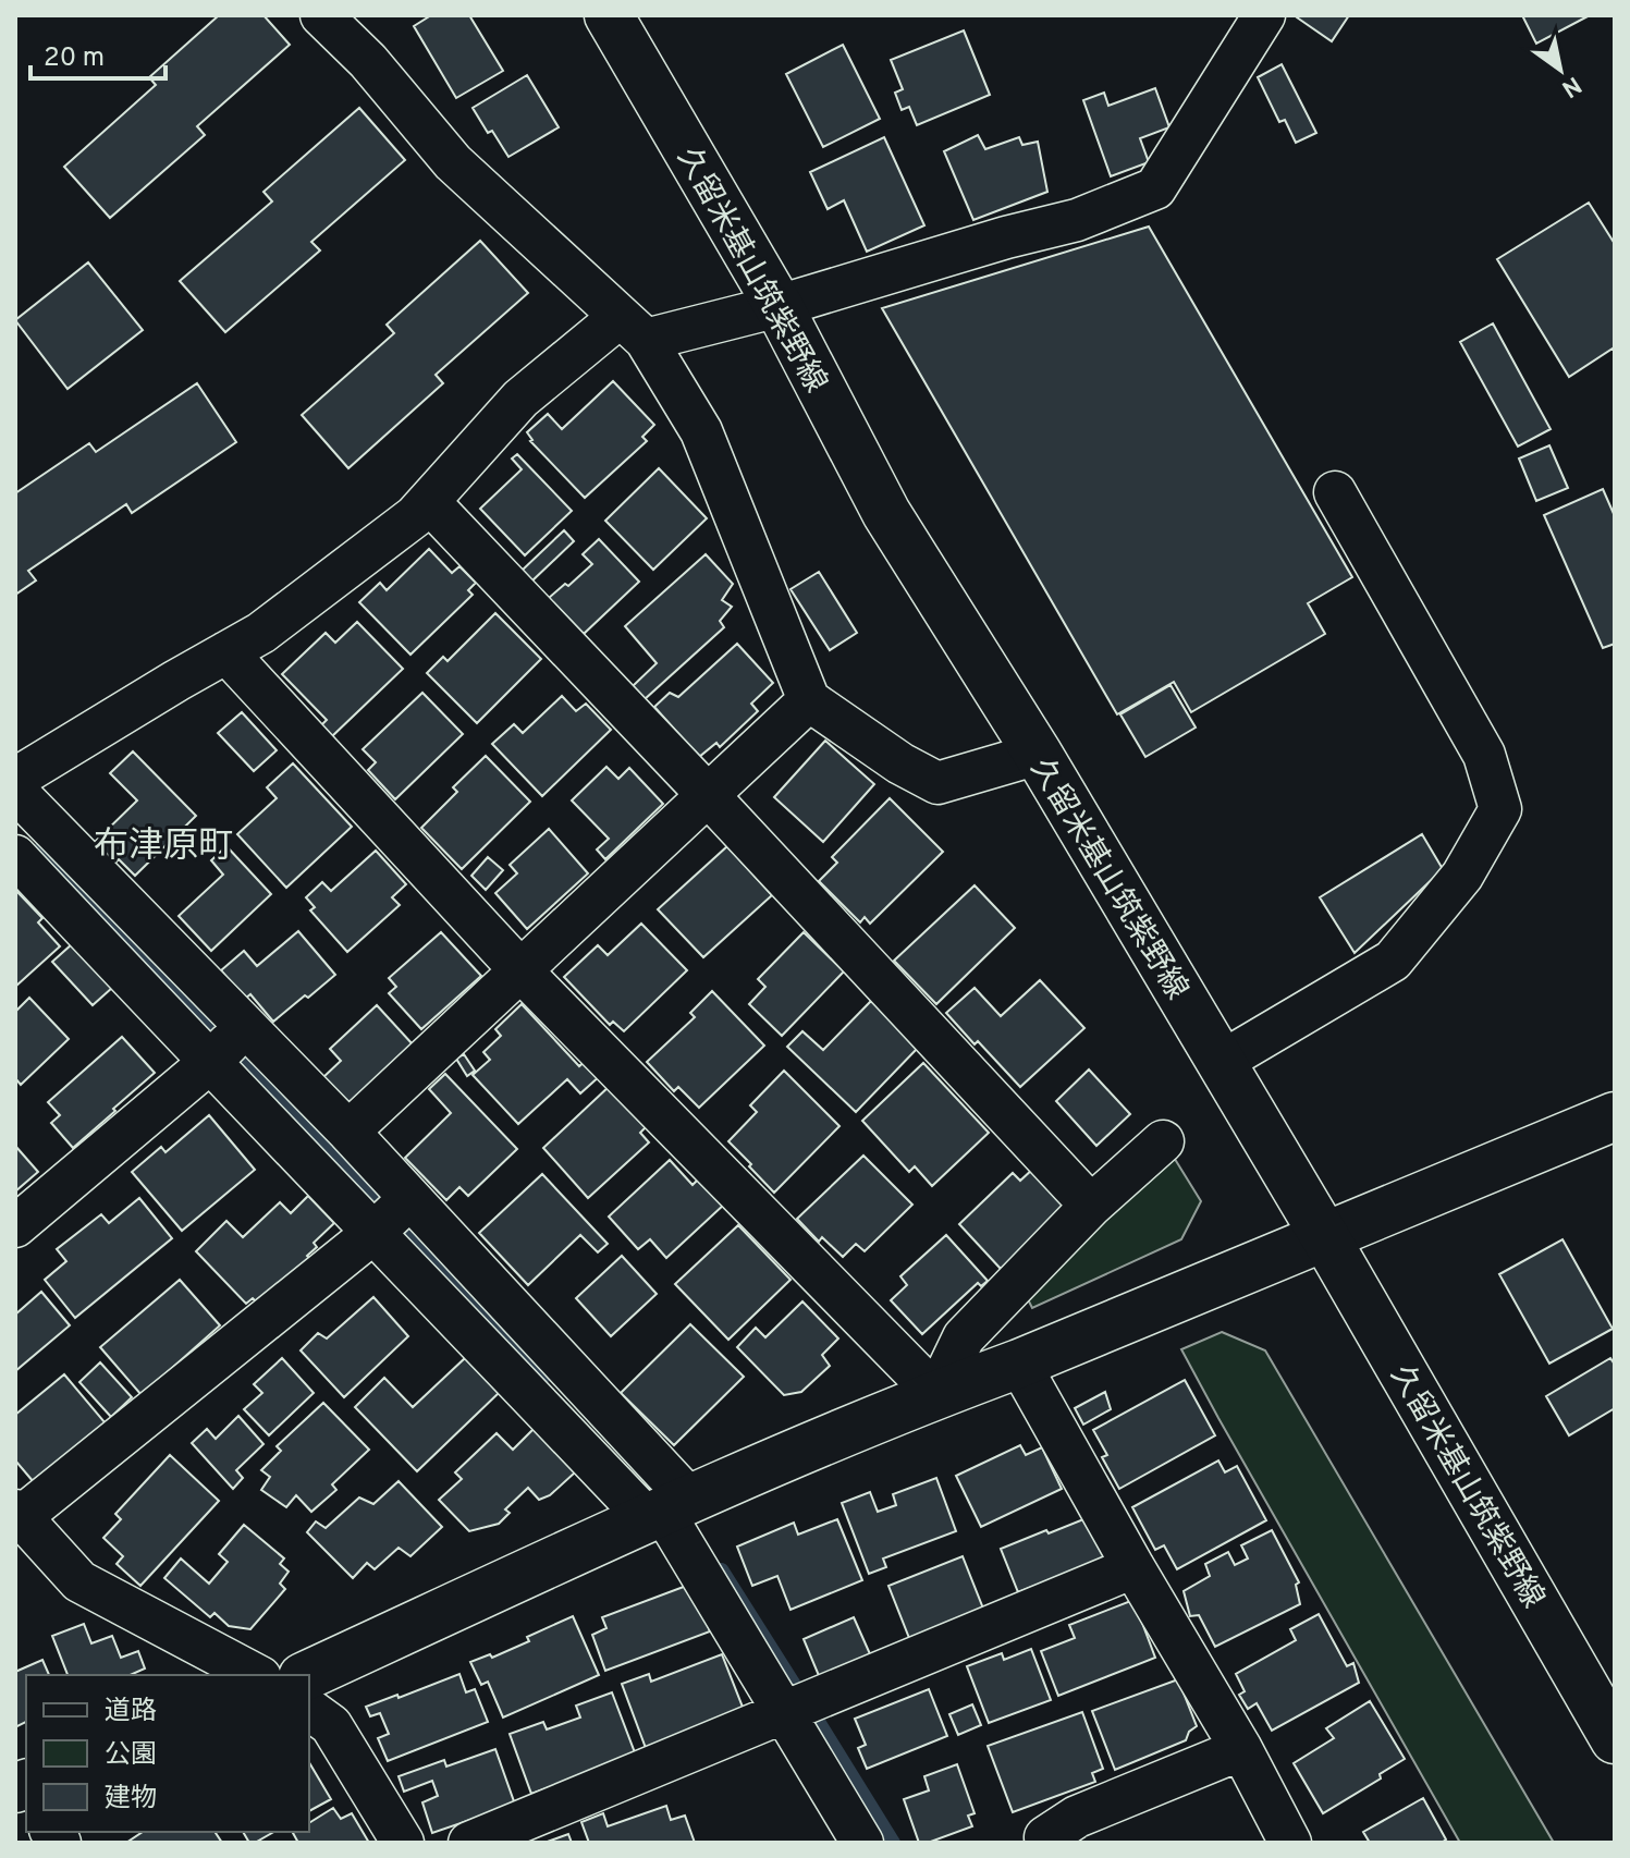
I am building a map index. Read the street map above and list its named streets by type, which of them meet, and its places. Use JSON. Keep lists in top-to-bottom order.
{
  "streets": {
    "main road": ["久留米基山筑紫野線"]
  },
  "districts": ["布津原町"],
  "legend": ["道路", "公園", "建物"],
  "scale_bar": "20 m",
  "north": "bottom right"
}
